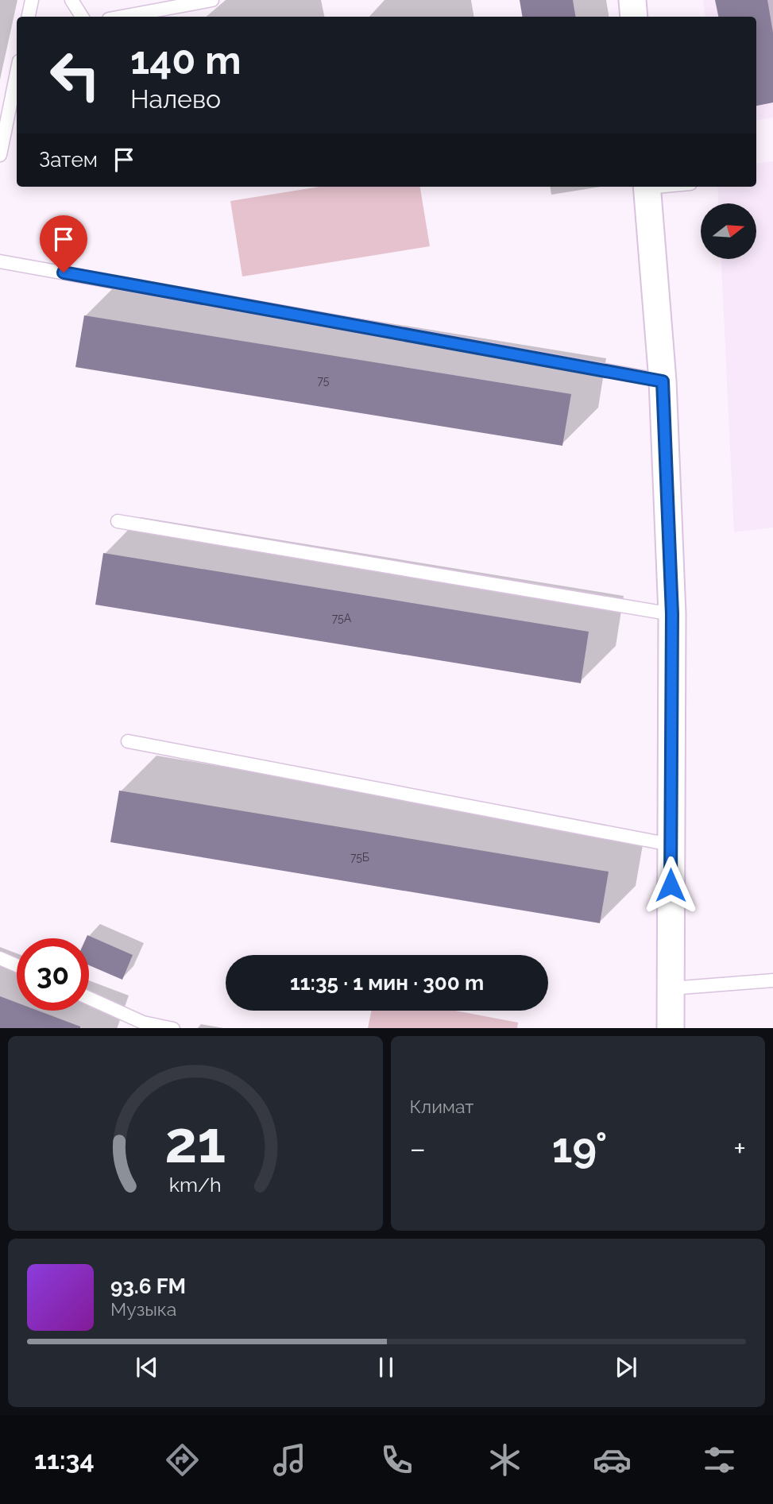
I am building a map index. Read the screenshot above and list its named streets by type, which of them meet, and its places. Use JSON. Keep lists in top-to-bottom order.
{
  "house_numbers": ["75", "75А", "75Б"],
  "north": "right",
  "page": {
    "turn": ["140 m", "Налево"],
    "then": "Затем",
    "limit": "30",
    "trip": "11:35 · 1 мин · 300 m",
    "tile": "Климат",
    "heat": ["−", "19°", "+"],
    "song": ["93.6 FM", "Музыка"],
    "tabs": "11:34",
    "gauge": ["21", "km/h"]
  }
}
